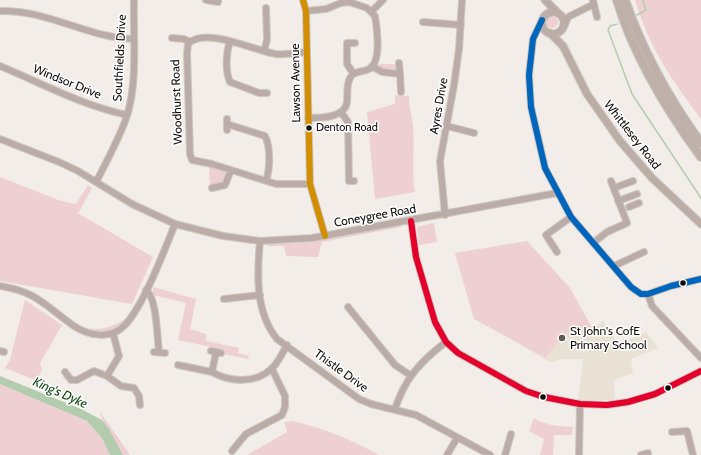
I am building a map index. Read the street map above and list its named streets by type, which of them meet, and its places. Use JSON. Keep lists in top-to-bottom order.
{
  "streets": {
    "main road": ["Whittlesey Road"],
    "street": [
      "Southfields Drive",
      "Windsor Drive",
      "Lawson Avenue",
      "Woodhurst Road",
      "Ayres Drive",
      "Coneygree Road",
      "Thistle Drive"
    ]
  },
  "crossings": [
    ["Southfields Drive", "Windsor Drive"],
    ["Southfields Drive", "Coneygree Road"],
    ["Lawson Avenue", "Woodhurst Road"],
    ["Lawson Avenue", "Coneygree Road"],
    ["Ayres Drive", "Coneygree Road"],
    ["Coneygree Road", "Thistle Drive"]
  ],
  "water": ["King's Dyke"],
  "places": ["Denton Road", "St John's CofE Primary School"]
}
